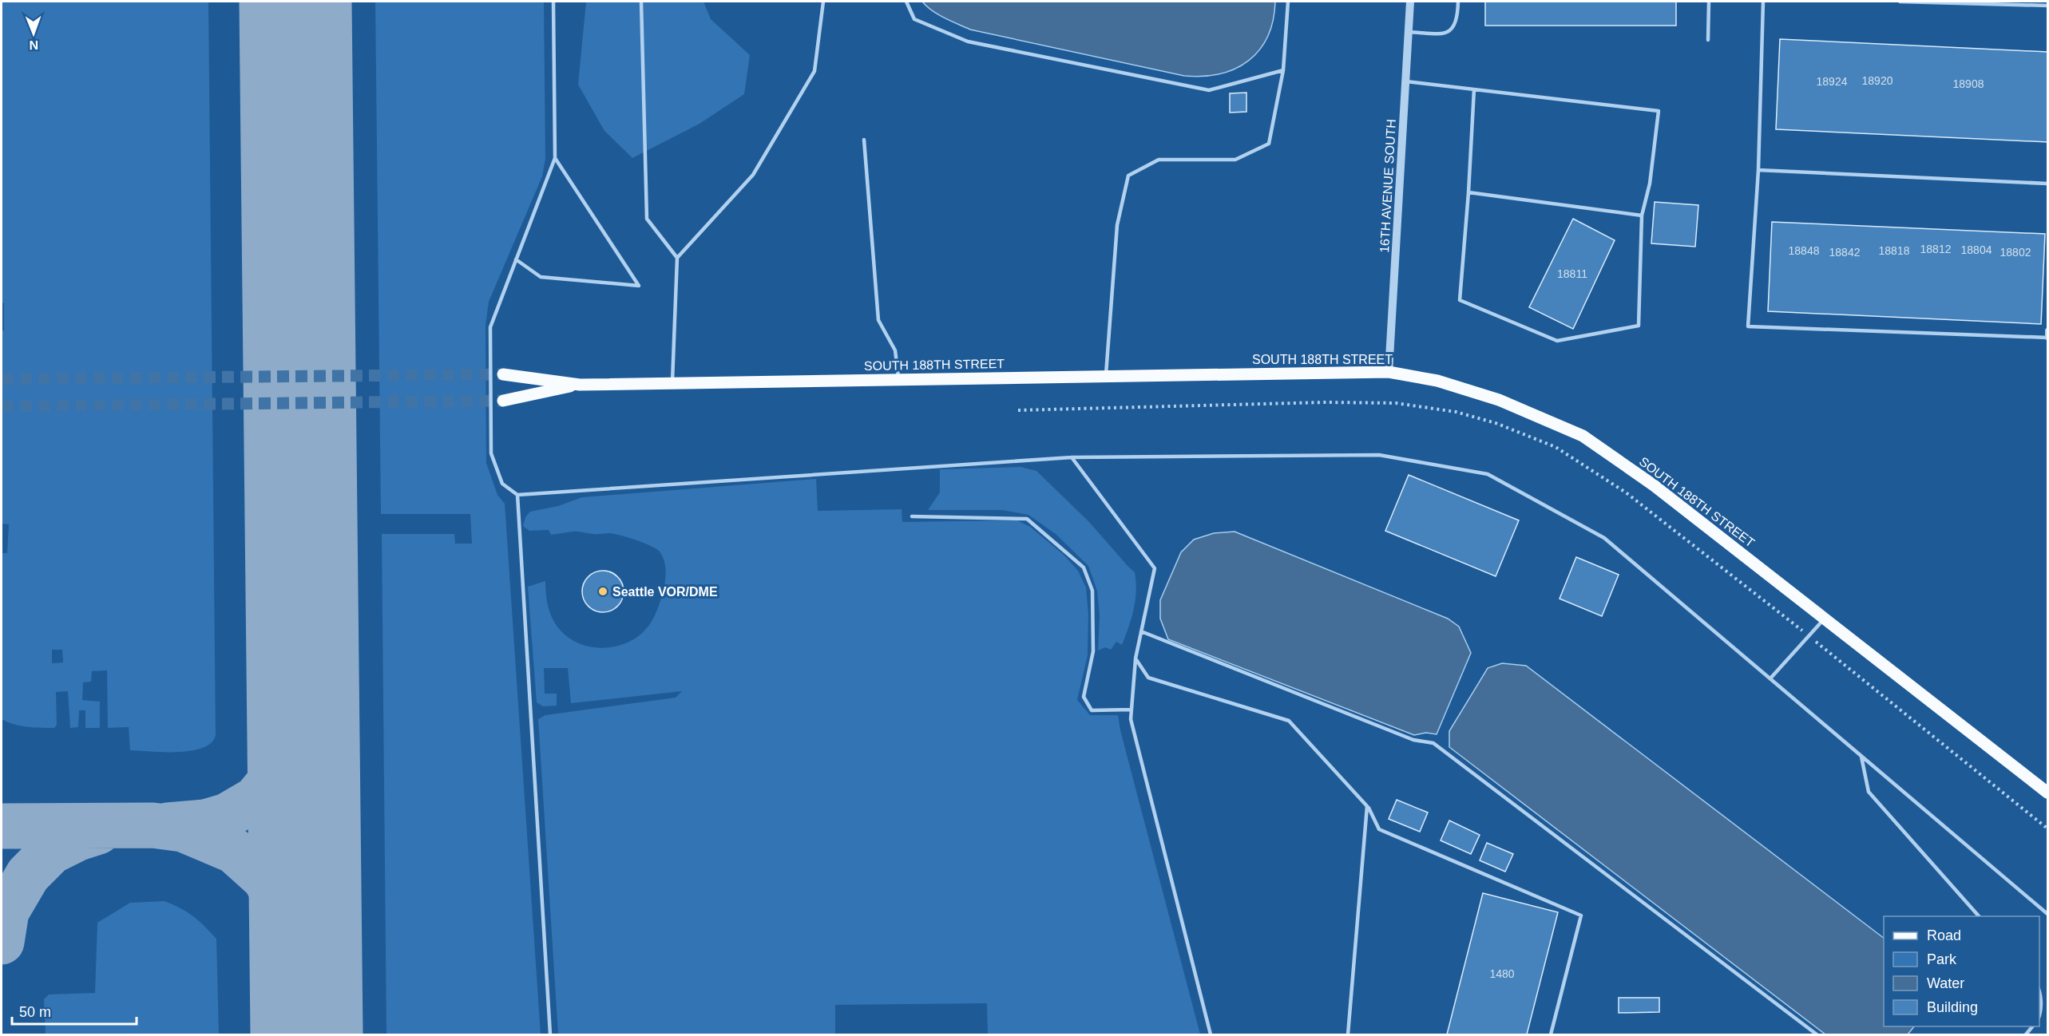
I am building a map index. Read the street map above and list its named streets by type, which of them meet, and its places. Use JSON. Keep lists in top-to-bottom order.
{
  "streets": {
    "main road": ["SOUTH 188TH STREET"],
    "street": ["16TH AVENUE SOUTH"]
  },
  "crossings": [
    ["16TH AVENUE SOUTH", "SOUTH 188TH STREET"]
  ],
  "places": ["Seattle VOR/DME"],
  "house_numbers": [
    "18920",
    "18924",
    "18908",
    "18812",
    "18804",
    "18848",
    "18818",
    "18842",
    "18802",
    "18811",
    "1480"
  ],
  "legend": [
    "Road",
    "Park",
    "Water",
    "Building"
  ],
  "scale_bar": "50 m",
  "north": "bottom"
}
